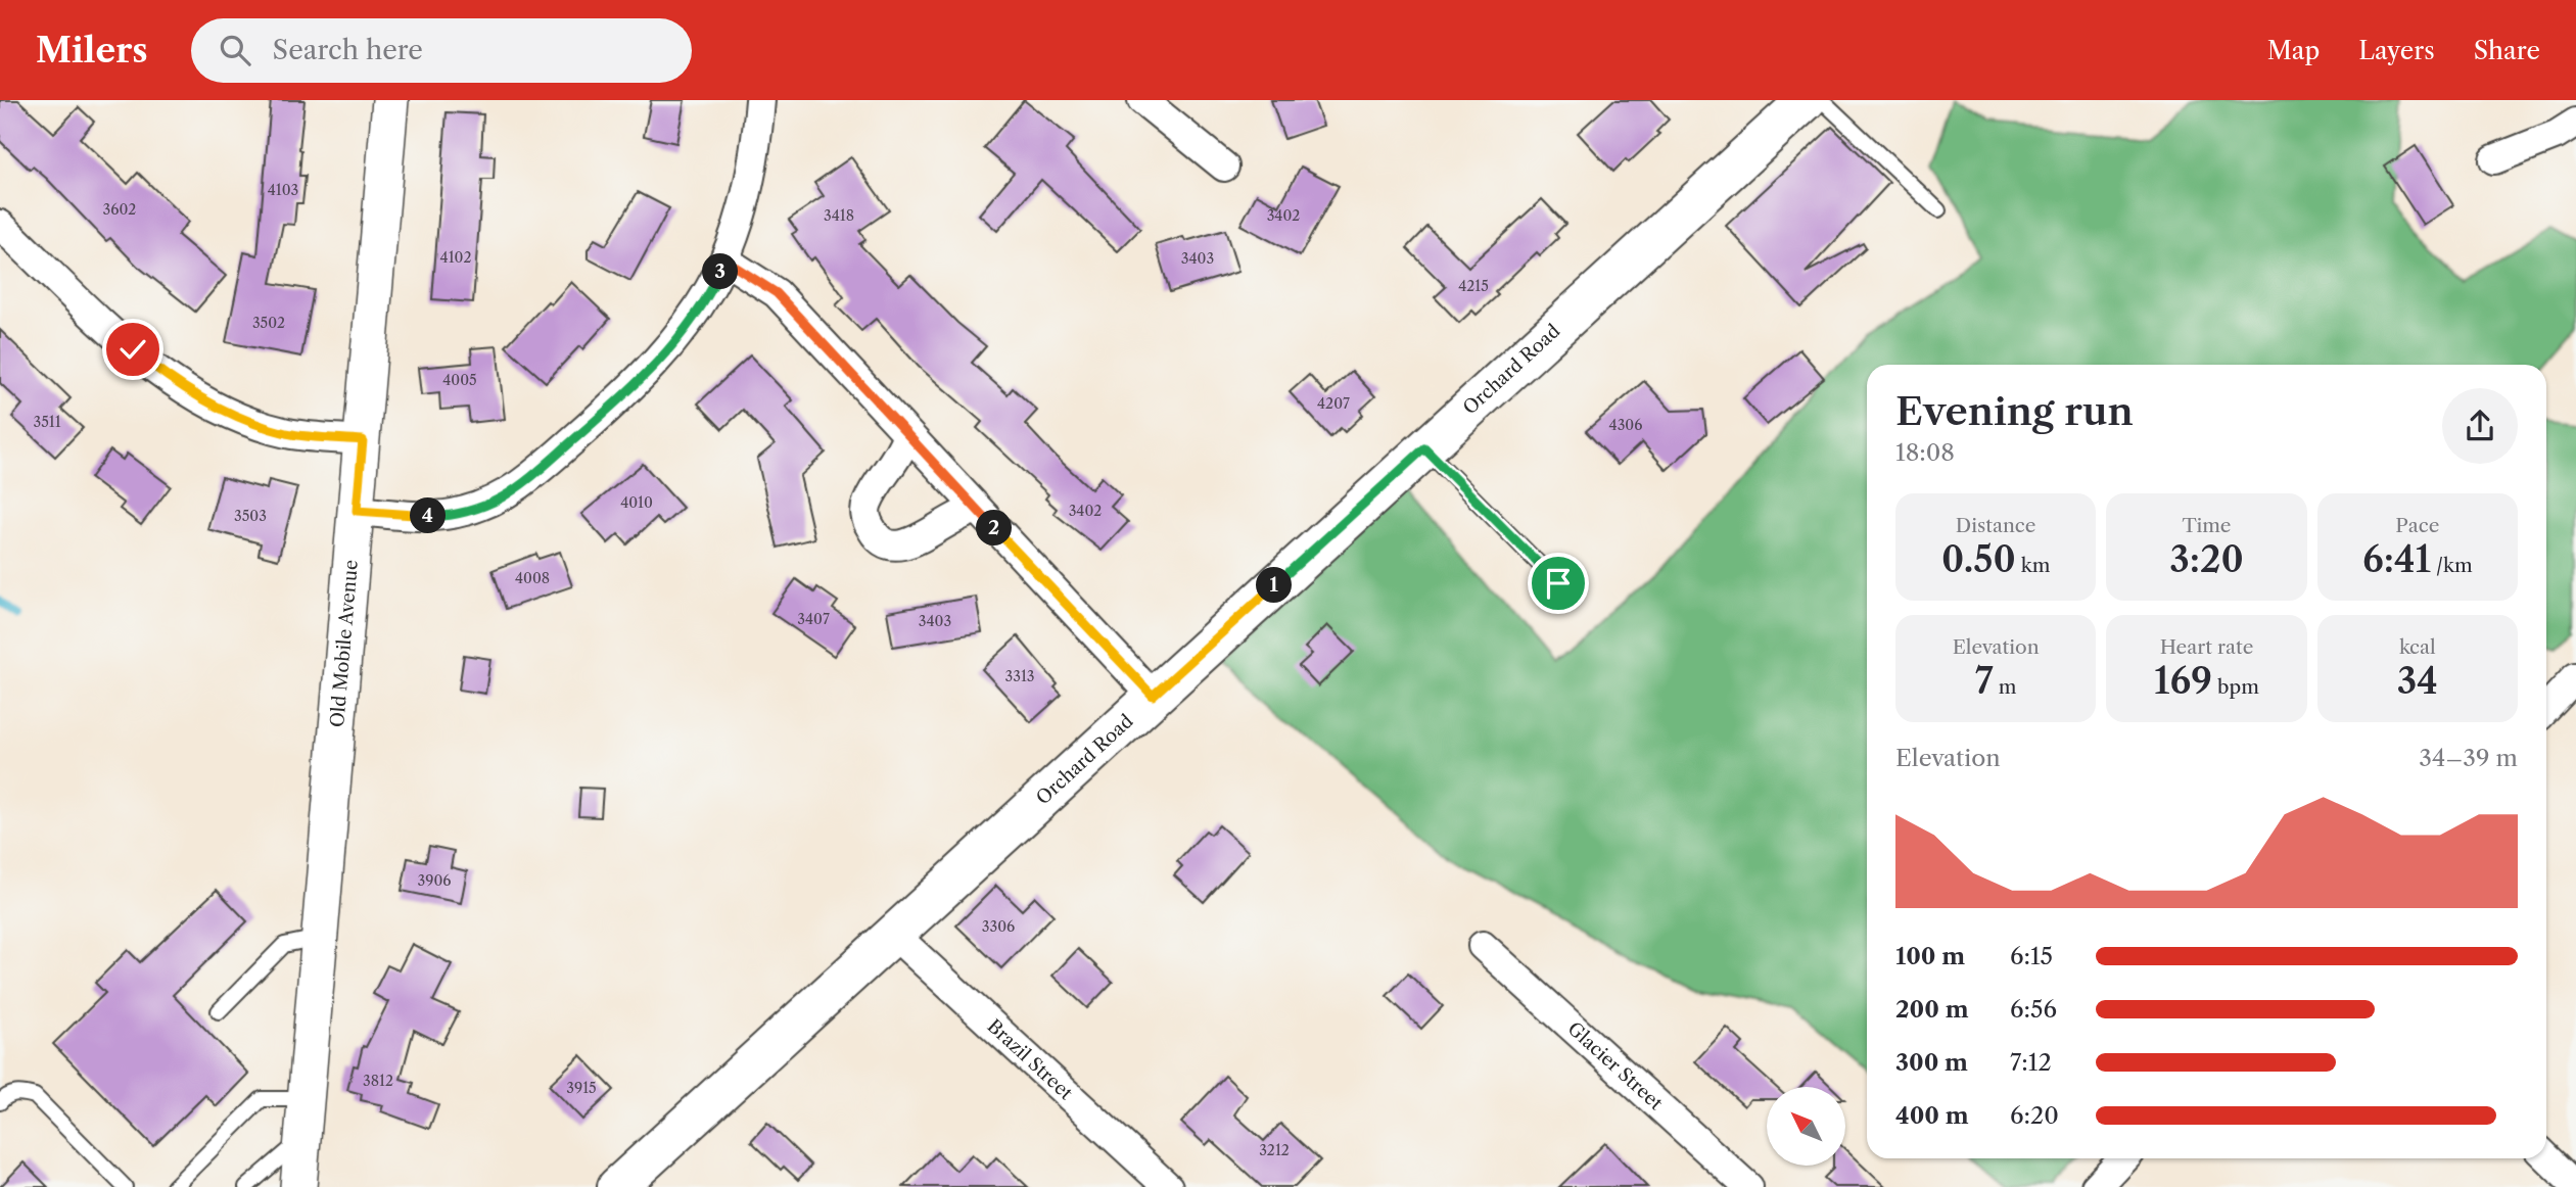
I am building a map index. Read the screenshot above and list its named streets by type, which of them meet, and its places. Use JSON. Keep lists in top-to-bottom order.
{
  "streets": {
    "main road": ["Orchard Road"],
    "street": ["Old Mobile Avenue", "Brazil Street", "Glacier Street"]
  },
  "crossings": [
    ["Orchard Road", "Brazil Street"]
  ],
  "house_numbers": [
    "4103",
    "3602",
    "3418",
    "3402",
    "4102",
    "3403",
    "4215",
    "3502",
    "4005",
    "4207",
    "3511",
    "4306",
    "4010",
    "3402",
    "3503",
    "4008",
    "3407",
    "3403",
    "3313",
    "3906",
    "3306",
    "3812",
    "3915",
    "3212"
  ],
  "north": "top left",
  "page": {
    "header": "Milers",
    "search": "Search here",
    "nav": ["Map", "Layers", "Share"],
    "pins": [
      "3",
      "4",
      "2",
      "1"
    ],
    "heading": ["Evening run", "18:08"],
    "stats": [
      ["Distance", "0.50 km"],
      ["Time", "3:20"],
      ["Pace", "6:41 /km"],
      ["Elevation", "7 m"],
      ["Heart rate", "169 bpm"],
      ["kcal", "34"]
    ],
    "chart": ["Elevation", "34–39 m"],
    "list": [
      {
        "name": "100 m",
        "note": "6:15"
      },
      {
        "name": "200 m",
        "note": "6:56"
      },
      {
        "name": "300 m",
        "note": "7:12"
      },
      {
        "name": "400 m",
        "note": "6:20"
      }
    ]
  }
}
